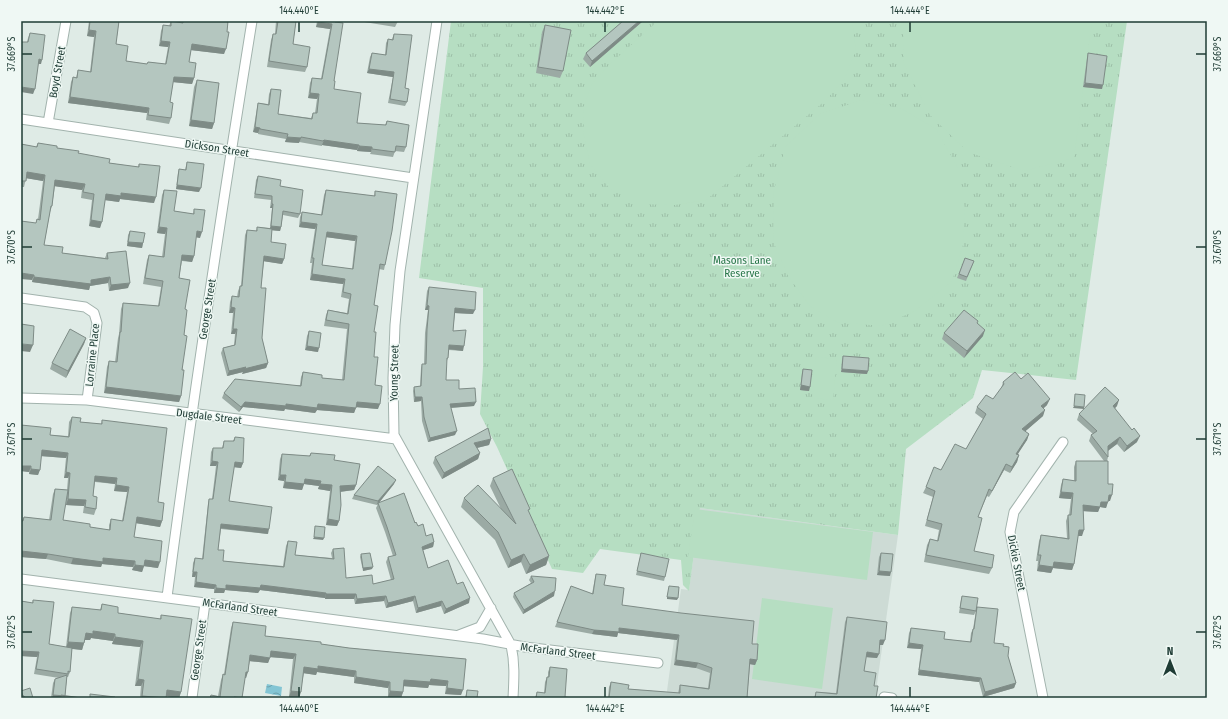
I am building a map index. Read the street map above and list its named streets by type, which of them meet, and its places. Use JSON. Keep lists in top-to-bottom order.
{
  "streets": {
    "street": [
      "Boyd Street",
      "Dickson Street",
      "George Street",
      "Lorraine Place",
      "Young Street",
      "Dugdale Street",
      "Dickie Street",
      "McFarland Street"
    ]
  },
  "crossings": [
    ["Boyd Street", "Dickson Street"],
    ["Dickson Street", "George Street"],
    ["Dickson Street", "Young Street"],
    ["George Street", "Dugdale Street"],
    ["George Street", "McFarland Street"],
    ["Lorraine Place", "Dugdale Street"],
    ["Young Street", "Dugdale Street"],
    ["Young Street", "McFarland Street"]
  ],
  "parks": ["Masons Lane Reserve"],
  "north": "top",
  "coordinates": [
    "144.440°E",
    "144.442°E",
    "144.444°E",
    "37.669°S",
    "37.670°S",
    "37.671°S",
    "37.672°S"
  ]
}
